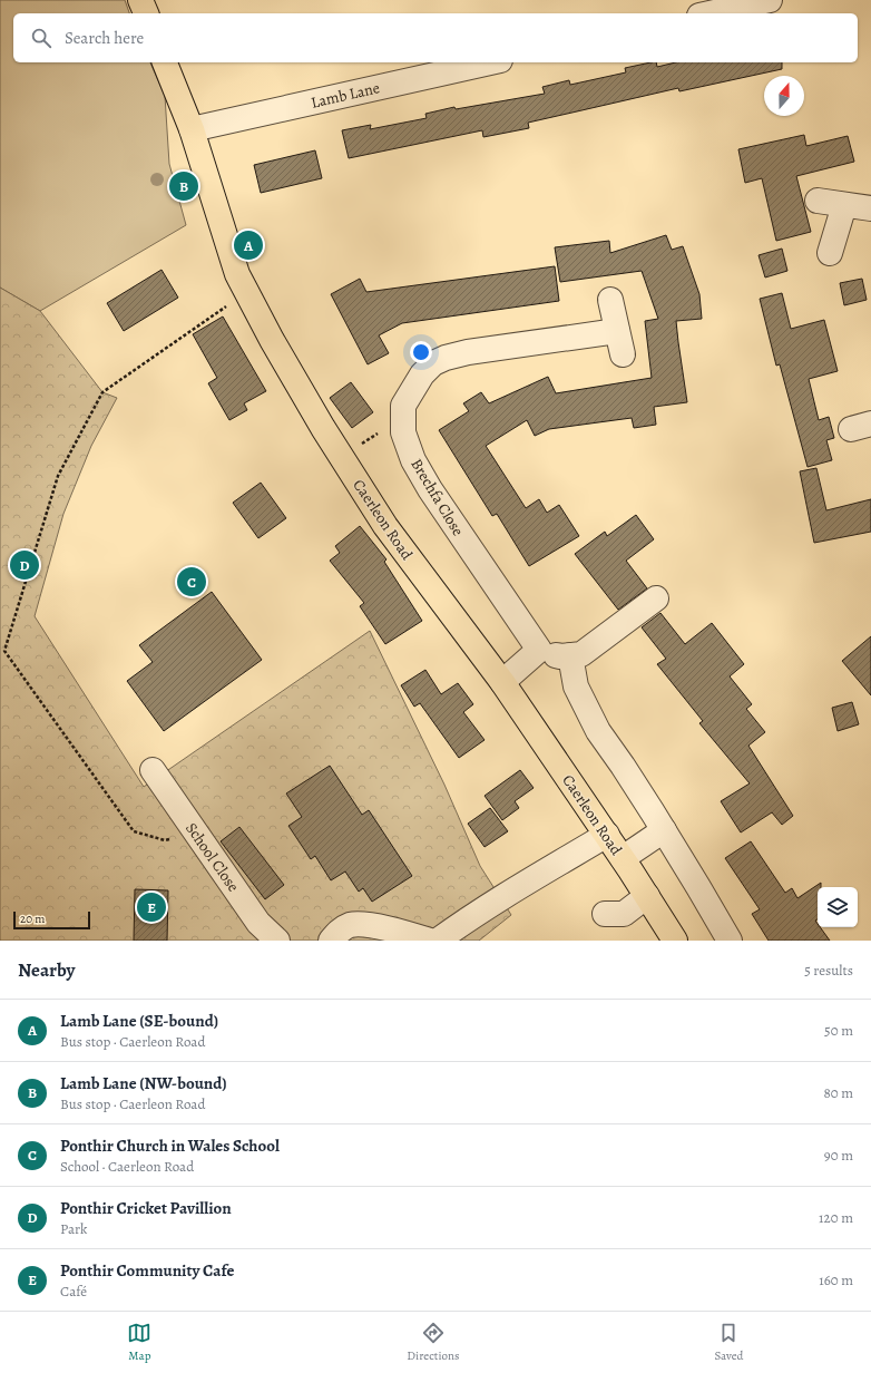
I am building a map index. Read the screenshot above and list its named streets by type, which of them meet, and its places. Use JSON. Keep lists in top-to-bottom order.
{
  "streets": {
    "main road": ["Caerleon Road"],
    "street": ["Lamb Lane", "Brechfa Close", "School Close"]
  },
  "crossings": [
    ["Lamb Lane", "Caerleon Road"]
  ],
  "scale_bar": "20 m",
  "north": "top",
  "page": {
    "search": "Search here",
    "pins": [
      "B",
      "A",
      "D",
      "C",
      "E"
    ],
    "scale": "20 m",
    "heading": ["Nearby", "5 results"],
    "list": [
      {
        "mark": "A",
        "name": "Lamb Lane (SE-bound)",
        "note": "Bus stop · Caerleon Road",
        "value": "50 m"
      },
      {
        "mark": "B",
        "name": "Lamb Lane (NW-bound)",
        "note": "Bus stop · Caerleon Road",
        "value": "80 m"
      },
      {
        "mark": "C",
        "name": "Ponthir Church in Wales School",
        "note": "School · Caerleon Road",
        "value": "90 m"
      },
      {
        "mark": "D",
        "name": "Ponthir Cricket Pavillion",
        "note": "Park",
        "value": "120 m"
      },
      {
        "mark": "E",
        "name": "Ponthir Community Cafe",
        "note": "Café",
        "value": "160 m"
      }
    ],
    "nav": ["Map", "Directions", "Saved"]
  }
}
